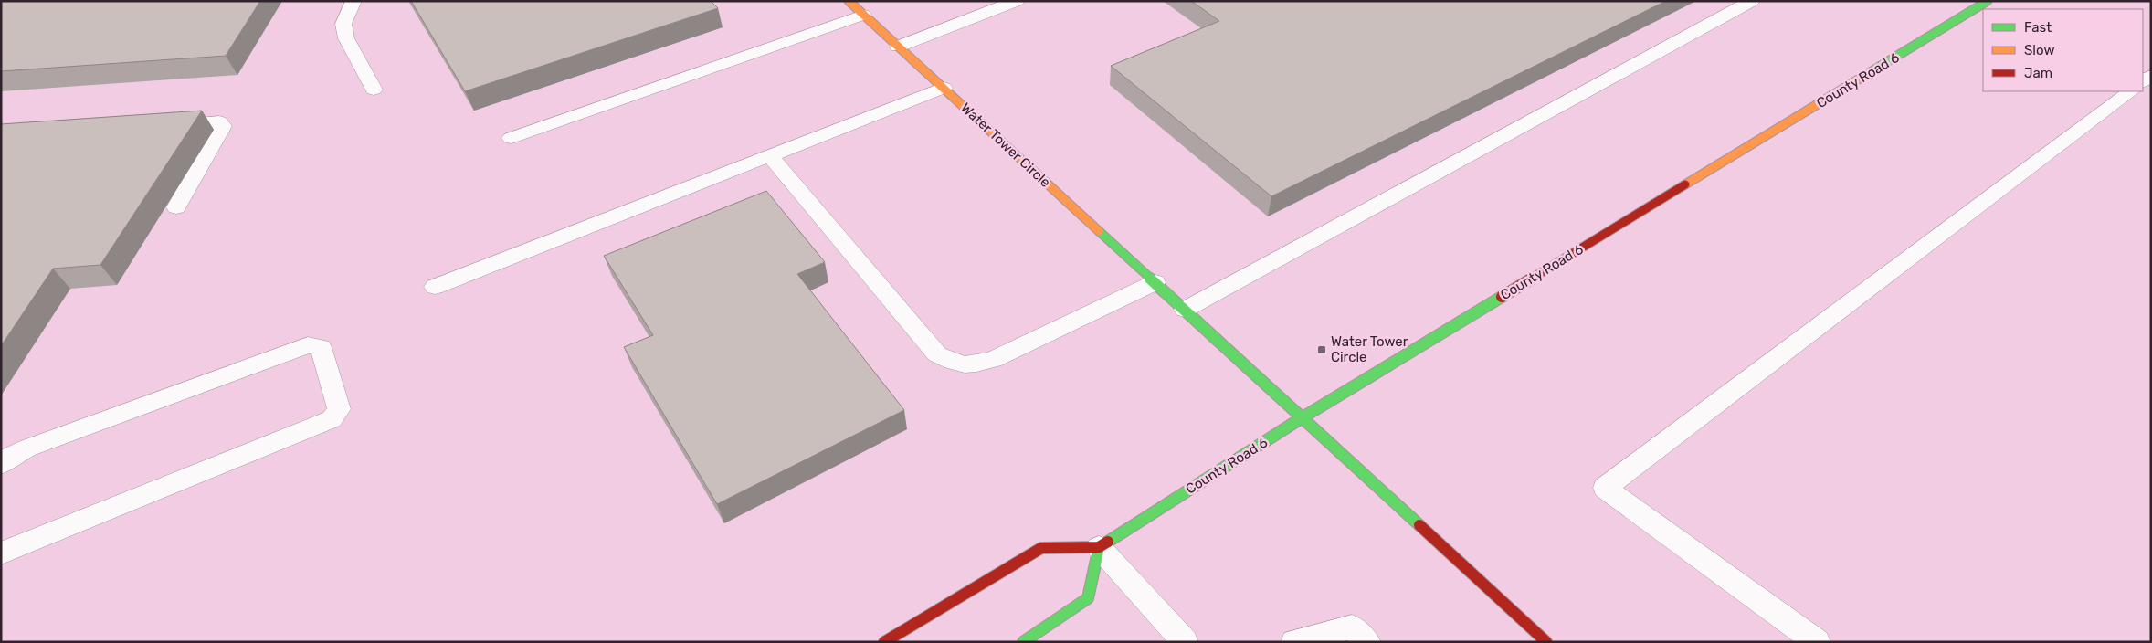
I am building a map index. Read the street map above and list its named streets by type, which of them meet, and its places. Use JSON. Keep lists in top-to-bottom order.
{
  "streets": {
    "main road": ["County Road 6", "Water Tower Circle"]
  },
  "crossings": [
    ["County Road 6", "Water Tower Circle"]
  ],
  "places": {
    "transit": ["Water Tower Circle"]
  },
  "legend": ["Fast", "Slow", "Jam"]
}
